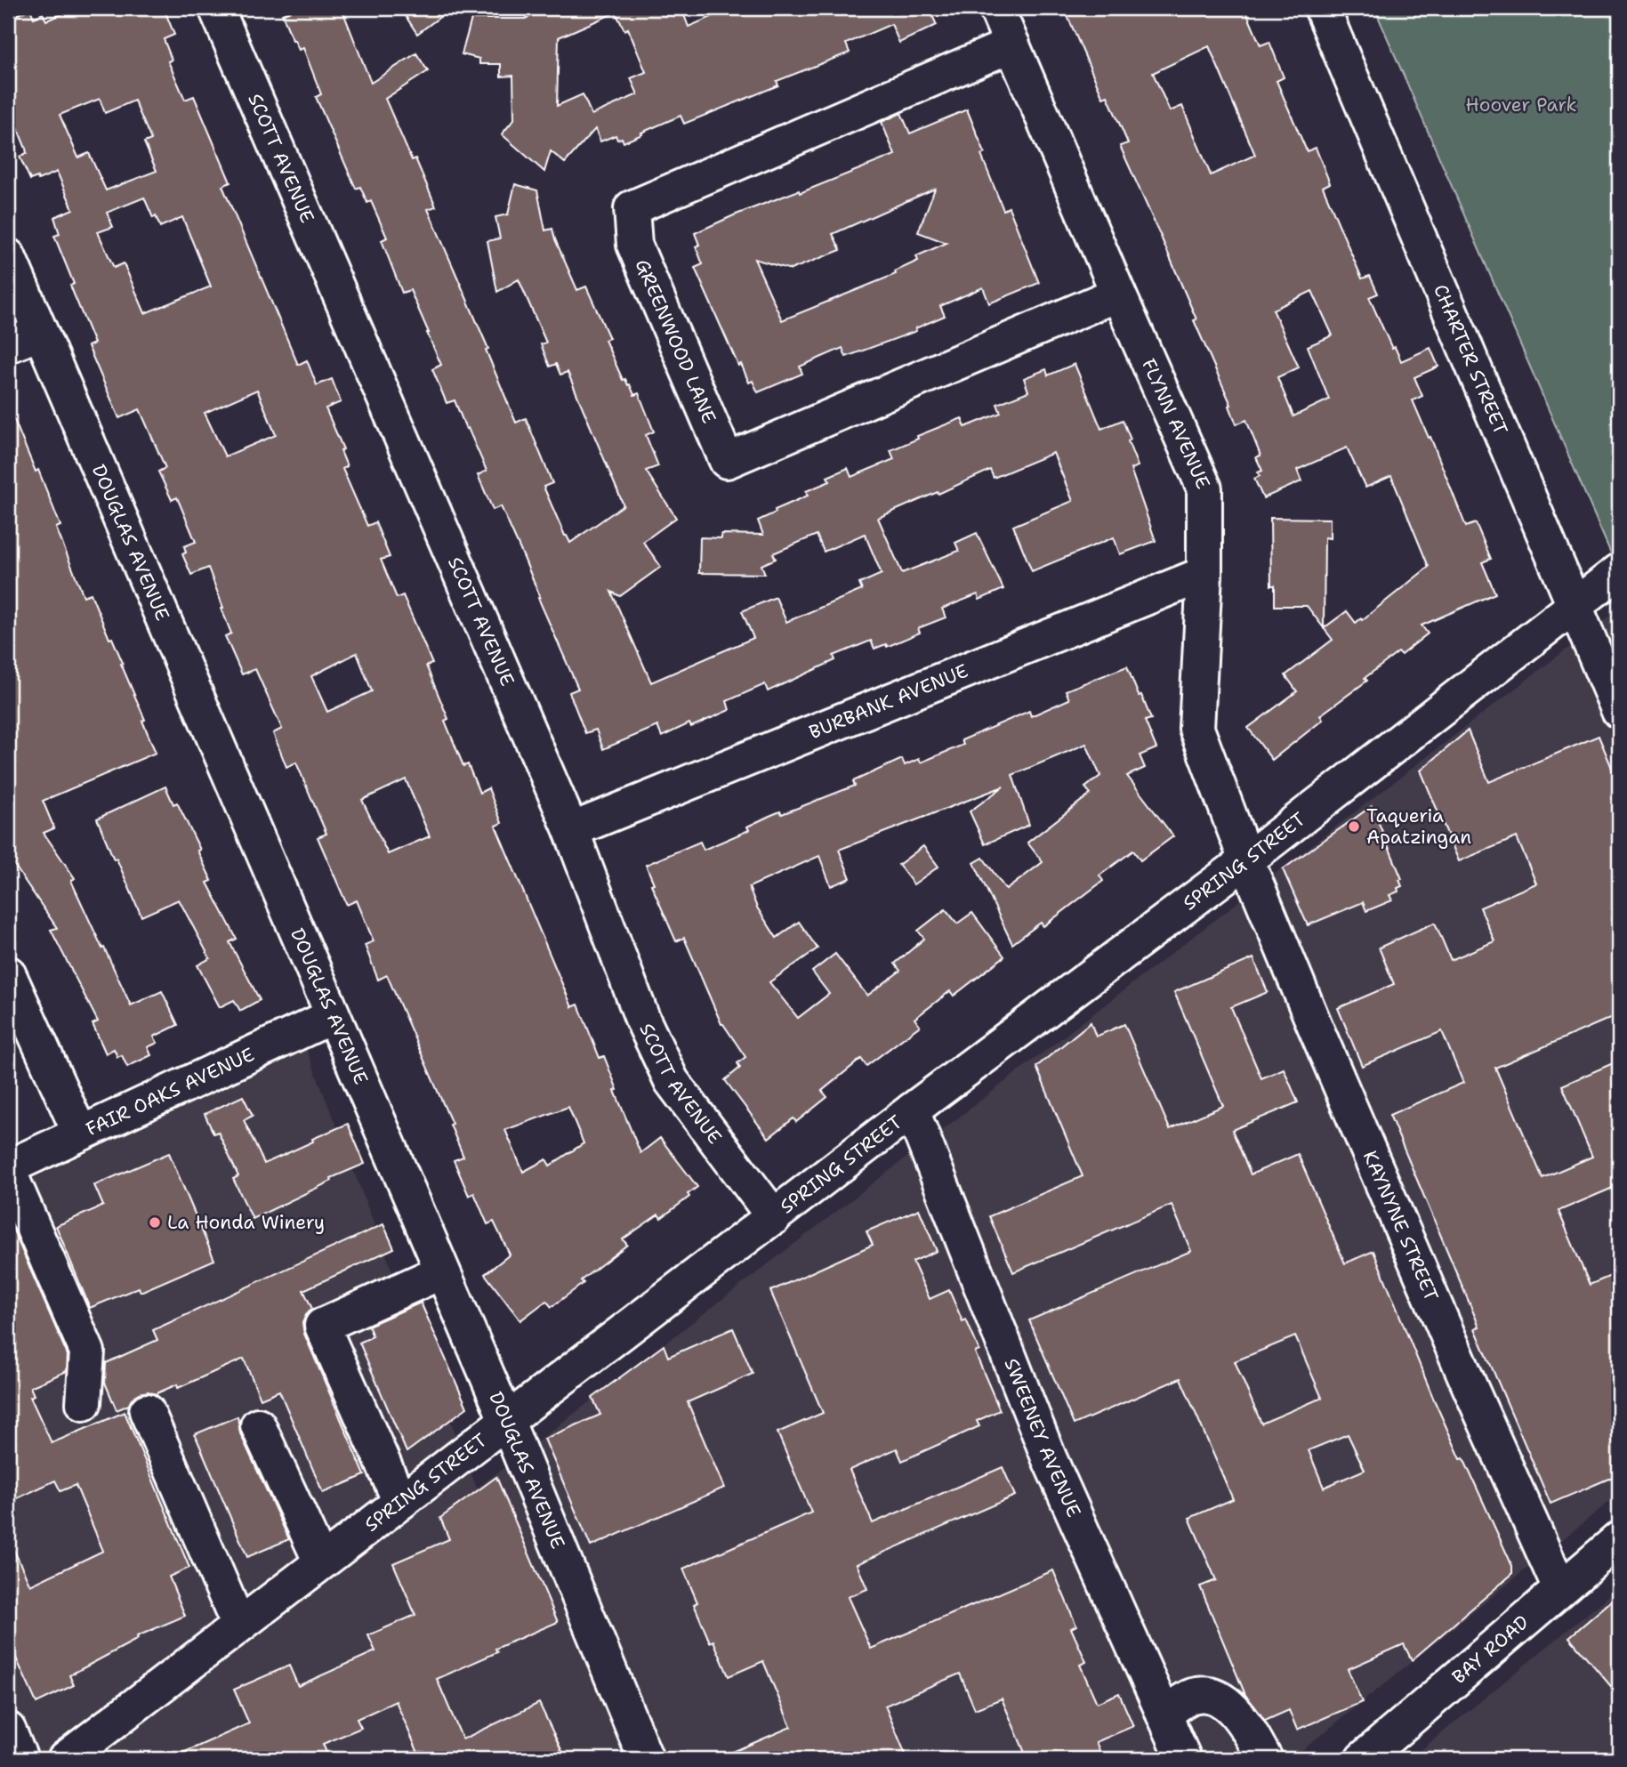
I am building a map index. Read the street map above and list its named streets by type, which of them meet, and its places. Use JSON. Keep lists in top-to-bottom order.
{
  "streets": {
    "street": [
      "SCOTT AVENUE",
      "GREENWOOD LANE",
      "CHARTER STREET",
      "FLYNN AVENUE",
      "DOUGLAS AVENUE",
      "BURBANK AVENUE",
      "SPRING STREET",
      "FAIR OAKS AVENUE",
      "KAYNYNE STREET",
      "SWEENEY AVENUE",
      "BAY ROAD"
    ]
  },
  "crossings": [
    ["SCOTT AVENUE", "BURBANK AVENUE"],
    ["SCOTT AVENUE", "SPRING STREET"],
    ["GREENWOOD LANE", "FLYNN AVENUE"],
    ["CHARTER STREET", "SPRING STREET"],
    ["FLYNN AVENUE", "BURBANK AVENUE"],
    ["FLYNN AVENUE", "SPRING STREET"],
    ["FLYNN AVENUE", "KAYNYNE STREET"],
    ["DOUGLAS AVENUE", "SPRING STREET"],
    ["DOUGLAS AVENUE", "FAIR OAKS AVENUE"],
    ["SPRING STREET", "KAYNYNE STREET"],
    ["SPRING STREET", "SWEENEY AVENUE"],
    ["KAYNYNE STREET", "BAY ROAD"]
  ],
  "parks": ["Hoover Park"],
  "places": ["Taqueria Apatzingan", "La Honda Winery"]
}
